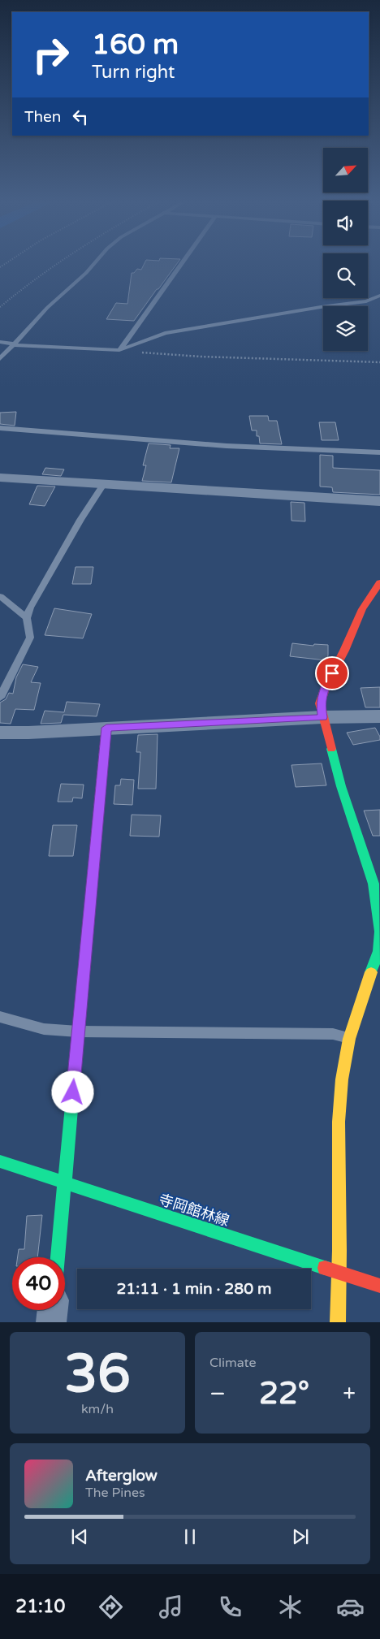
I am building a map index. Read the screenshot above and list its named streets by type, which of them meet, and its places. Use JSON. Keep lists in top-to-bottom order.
{
  "streets": {
    "street": ["寺岡館林線"]
  },
  "north": "top right",
  "page": {
    "turn": ["160 m", "Turn right"],
    "then": "Then",
    "limit": "40",
    "trip": "21:11 · 1 min · 280 m",
    "tile": [
      ["36", "km/h"],
      "Climate"
    ],
    "heat": ["−", "22°", "+"],
    "song": ["Afterglow", "The Pines"],
    "tabs": "21:10"
  }
}
